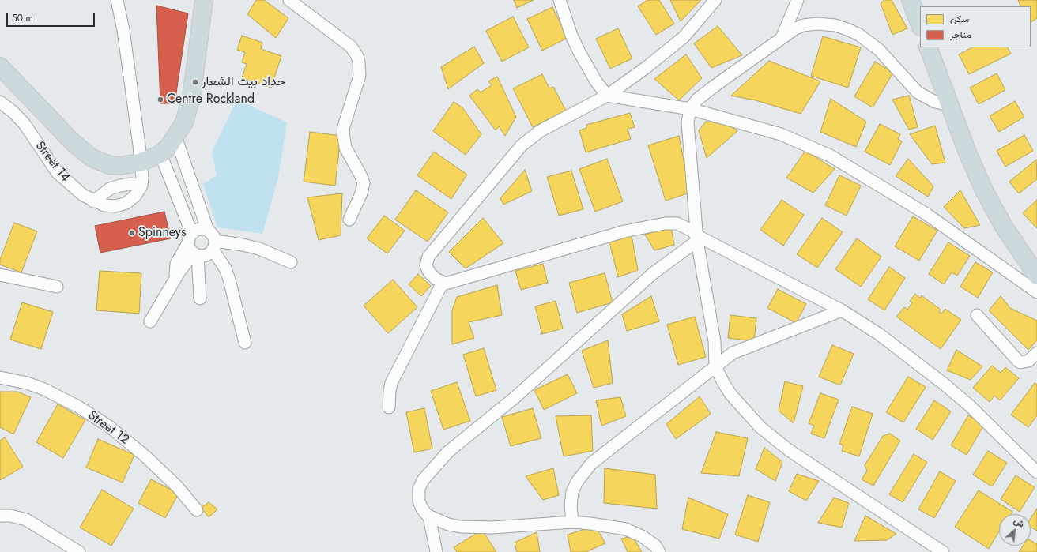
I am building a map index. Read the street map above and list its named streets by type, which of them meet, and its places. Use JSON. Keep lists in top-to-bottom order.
{
  "streets": {
    "street": ["Street 14", "Street 12"]
  },
  "places": ["حداد بيت الشعار", "Centre Rockland", "Spinneys"],
  "legend": ["سكن", "متاجر"],
  "scale_bar": "50 m",
  "north": "top right"
}
